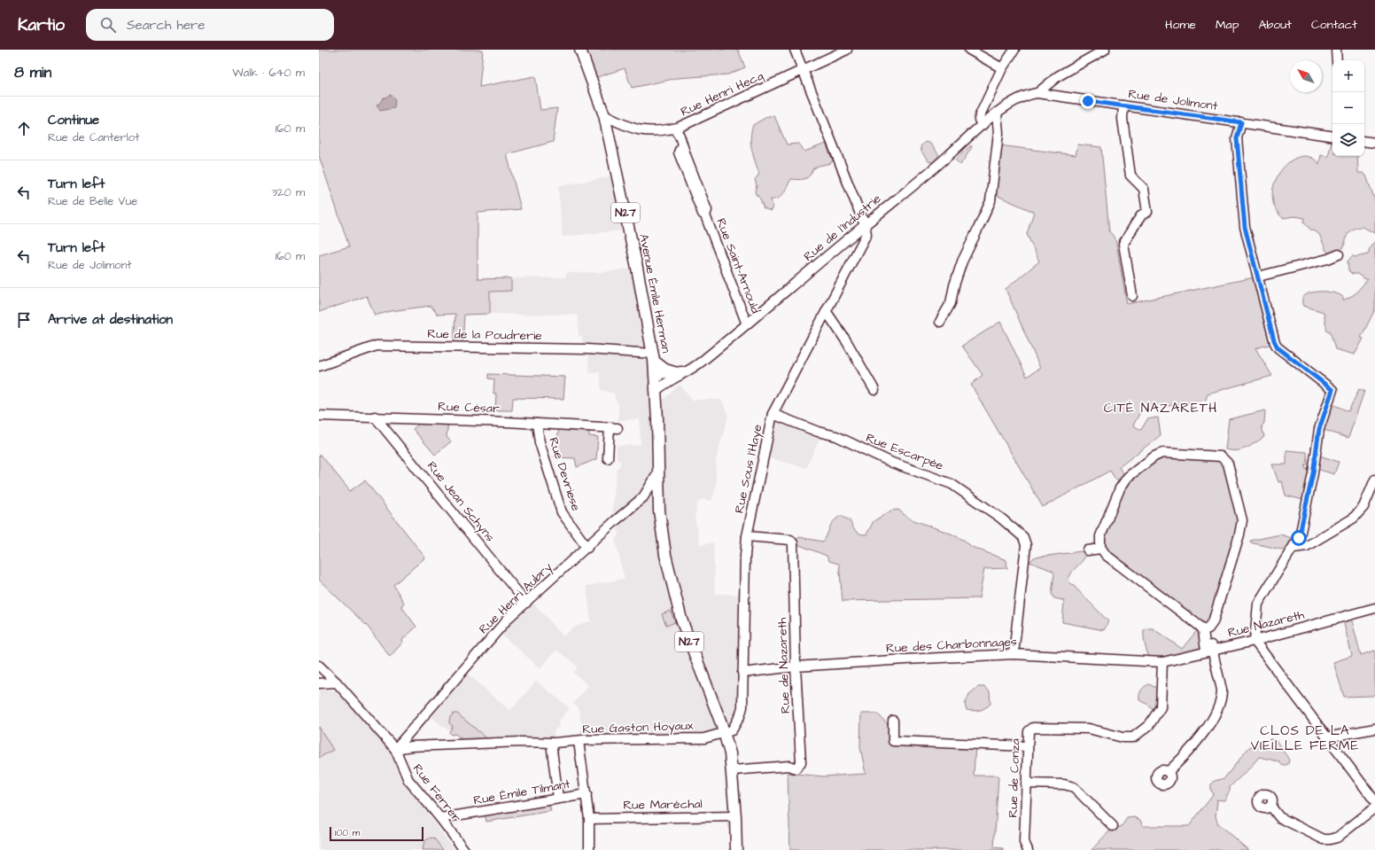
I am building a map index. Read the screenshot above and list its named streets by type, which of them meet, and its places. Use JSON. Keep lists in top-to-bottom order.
{
  "streets": {
    "main road": ["N27", "Avenue Émile Herman"],
    "street": [
      "Rue Henri Hecq",
      "Rue de Jolimont",
      "Rue de l'Industrie",
      "Rue Saint-Arnould",
      "Rue de la Poudrerie",
      "Rue César",
      "Rue Escarpée",
      "Rue Sous l'Haye",
      "Rue Devriese",
      "Rue Jean Schyns",
      "Rue Henri Aubry",
      "Rue Nazareth",
      "Rue des Charbonnages",
      "Rue de Nazareth",
      "Rue Gaston Hoyaux",
      "Rue de Conza",
      "Rue Émile Tilmant",
      "Rue Ferrer",
      "Rue Maréchal"
    ]
  },
  "crossings": [
    ["Rue Henri Hecq", "Rue Saint-Arnould"],
    ["Rue Henri Hecq", "Avenue Émile Herman"],
    ["Rue de Jolimont", "Rue de l'Industrie"],
    ["N27", "Rue de l'Industrie"],
    ["N27", "Avenue Émile Herman"],
    ["N27", "Rue Sous l'Haye"],
    ["N27", "Rue Henri Aubry"],
    ["N27", "Rue de Nazareth"],
    ["N27", "Rue Gaston Hoyaux"],
    ["N27", "Rue Maréchal"],
    ["Rue de l'Industrie", "Rue Saint-Arnould"],
    ["Rue de l'Industrie", "Rue Sous l'Haye"],
    ["Avenue Émile Herman", "Rue de la Poudrerie"],
    ["Rue César", "Rue Devriese"],
    ["Rue César", "Rue Jean Schyns"],
    ["Rue Escarpée", "Rue Sous l'Haye"],
    ["Rue Escarpée", "Rue des Charbonnages"],
    ["Rue Sous l'Haye", "Rue des Charbonnages"],
    ["Rue Sous l'Haye", "Rue de Nazareth"],
    ["Rue Sous l'Haye", "Rue Gaston Hoyaux"],
    ["Rue Devriese", "Rue Henri Aubry"],
    ["Rue Jean Schyns", "Rue Henri Aubry"],
    ["Rue Henri Aubry", "Rue Gaston Hoyaux"],
    ["Rue Henri Aubry", "Rue Ferrer"],
    ["Rue Nazareth", "Rue des Charbonnages"],
    ["Rue Nazareth", "Rue de Conza"],
    ["Rue des Charbonnages", "Rue de Nazareth"],
    ["Rue des Charbonnages", "Rue de Conza"],
    ["Rue Gaston Hoyaux", "Rue Ferrer"],
    ["Rue Émile Tilmant", "Rue Ferrer"]
  ],
  "districts": ["CITÉ NAZARETH", "CLOS DE LA VIEILLE FERME"],
  "scale_bar": "100 m",
  "north": "top left",
  "page": {
    "header": "Kartio",
    "search": "Search here",
    "nav": [
      "Home",
      "Map",
      "About",
      "Contact"
    ],
    "heading": ["8 min", "Walk · 640 m"],
    "map_buttons": ["+", "−"],
    "list": [
      ["Continue", "Rue de Canterlot", "160 m"],
      ["Turn left", "Rue de Belle Vue", "320 m"],
      ["Turn left", "Rue de Jolimont", "160 m"],
      "Arrive at destination"
    ],
    "scale": "100 m"
  }
}
